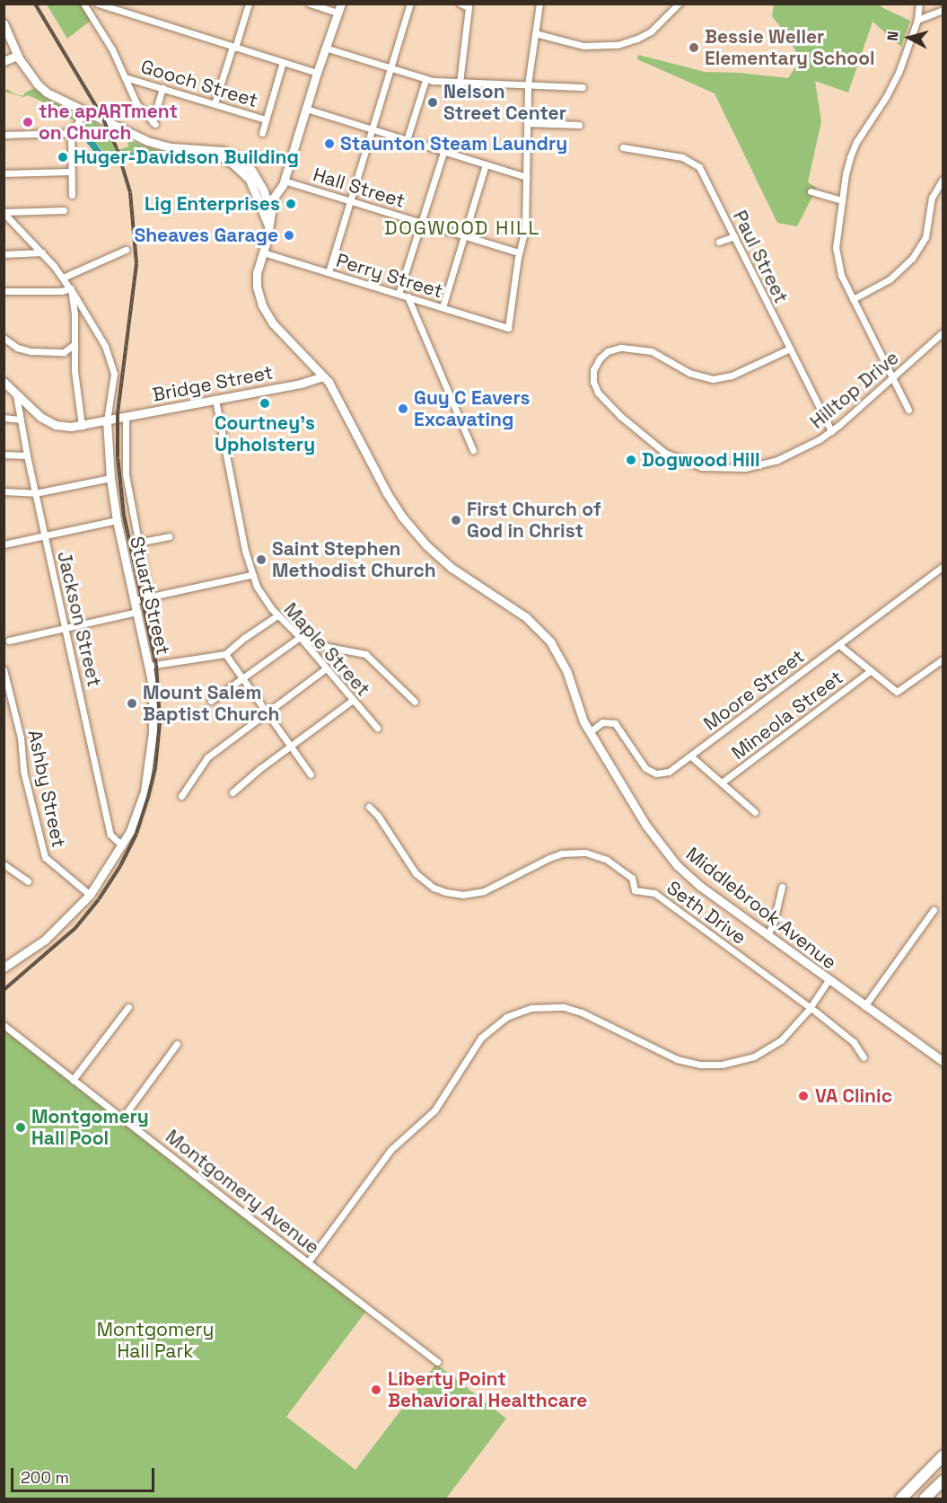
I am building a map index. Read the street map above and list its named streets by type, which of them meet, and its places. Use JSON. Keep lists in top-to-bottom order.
{
  "streets": {
    "main road": ["Bridge Street", "Stuart Street", "Middlebrook Avenue"],
    "street": [
      "Gooch Street",
      "Hall Street",
      "Paul Street",
      "Perry Street",
      "Hilltop Drive",
      "Jackson Street",
      "Maple Street",
      "Moore Street",
      "Mineola Street",
      "Ashby Street",
      "Seth Drive",
      "Montgomery Avenue"
    ]
  },
  "crossings": [
    ["Hall Street", "Perry Street"],
    ["Paul Street", "Hilltop Drive"],
    ["Perry Street", "Middlebrook Avenue"],
    ["Bridge Street", "Stuart Street"],
    ["Bridge Street", "Jackson Street"],
    ["Bridge Street", "Maple Street"],
    ["Bridge Street", "Middlebrook Avenue"],
    ["Stuart Street", "Jackson Street"],
    ["Stuart Street", "Ashby Street"],
    ["Moore Street", "Middlebrook Avenue"]
  ],
  "districts": ["DOGWOOD HILL"],
  "parks": ["Montgomery Hall Park"],
  "places": [
    "Bessie Weller Elementary School",
    "Nelson Street Center",
    "the apARTment on Church",
    "Staunton Steam Laundry",
    "Huger-Davidson Building",
    "Lig Enterprises",
    "Sheaves Garage",
    "Courtney's Upholstery",
    "Guy C Eavers Excavating",
    "Dogwood Hill",
    "First Church of God in Christ",
    "Saint Stephen Methodist Church",
    "Mount Salem Baptist Church",
    "VA Clinic",
    "Montgomery Hall Pool",
    "Liberty Point Behavioral Healthcare"
  ],
  "scale_bar": "200 m",
  "north": "left"
}
